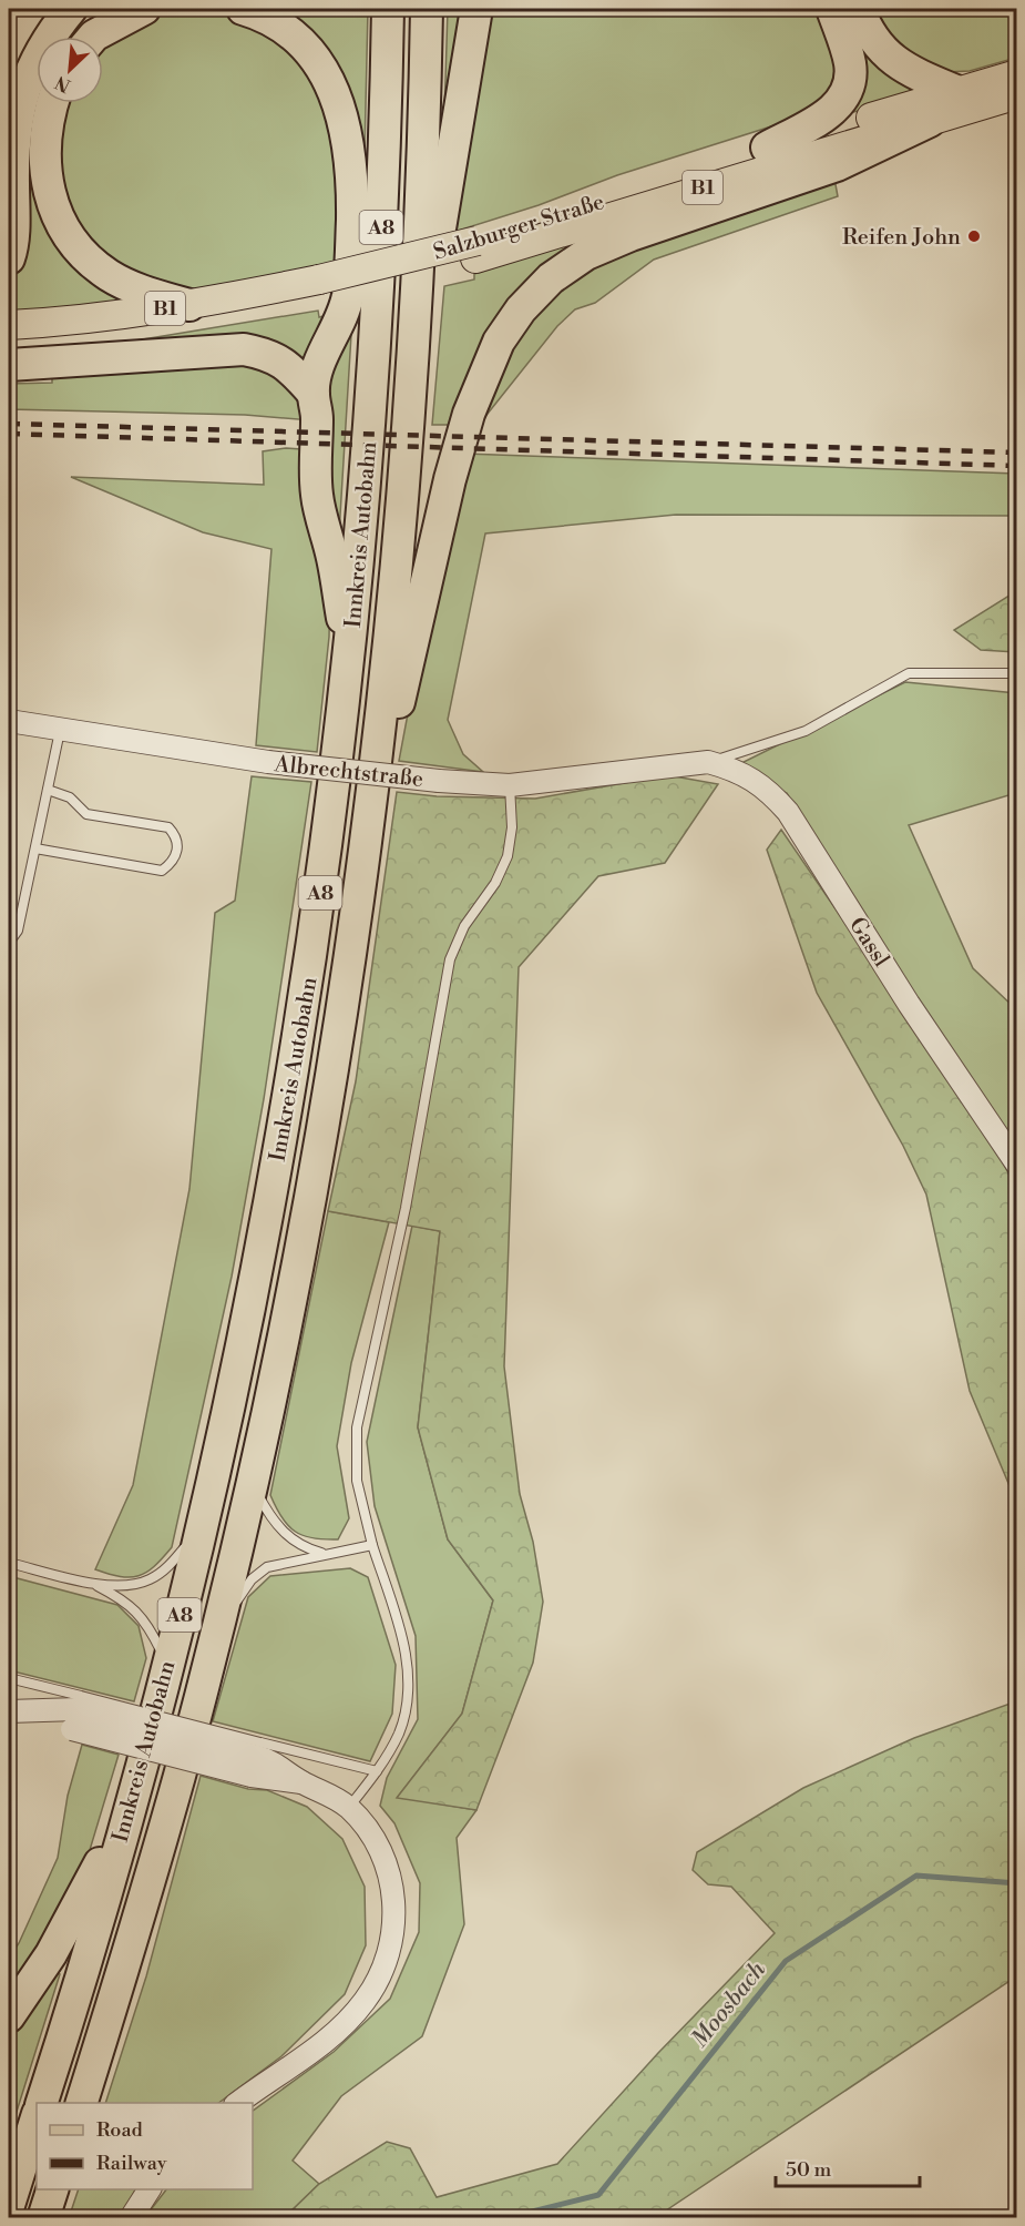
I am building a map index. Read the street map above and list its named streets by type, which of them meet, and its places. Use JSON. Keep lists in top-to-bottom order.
{
  "streets": {
    "highway": ["A8", "Innkreis Autobahn"],
    "main road": ["B1", "Salzburger Straße"],
    "street": ["Albrechtstraße", "Gassl"]
  },
  "crossings": [
    ["Albrechtstraße", "Gassl"]
  ],
  "water": ["Moosbach"],
  "places": ["Reifen John"],
  "legend": ["Road", "Railway"],
  "scale_bar": "50 m",
  "north": "bottom left"
}
